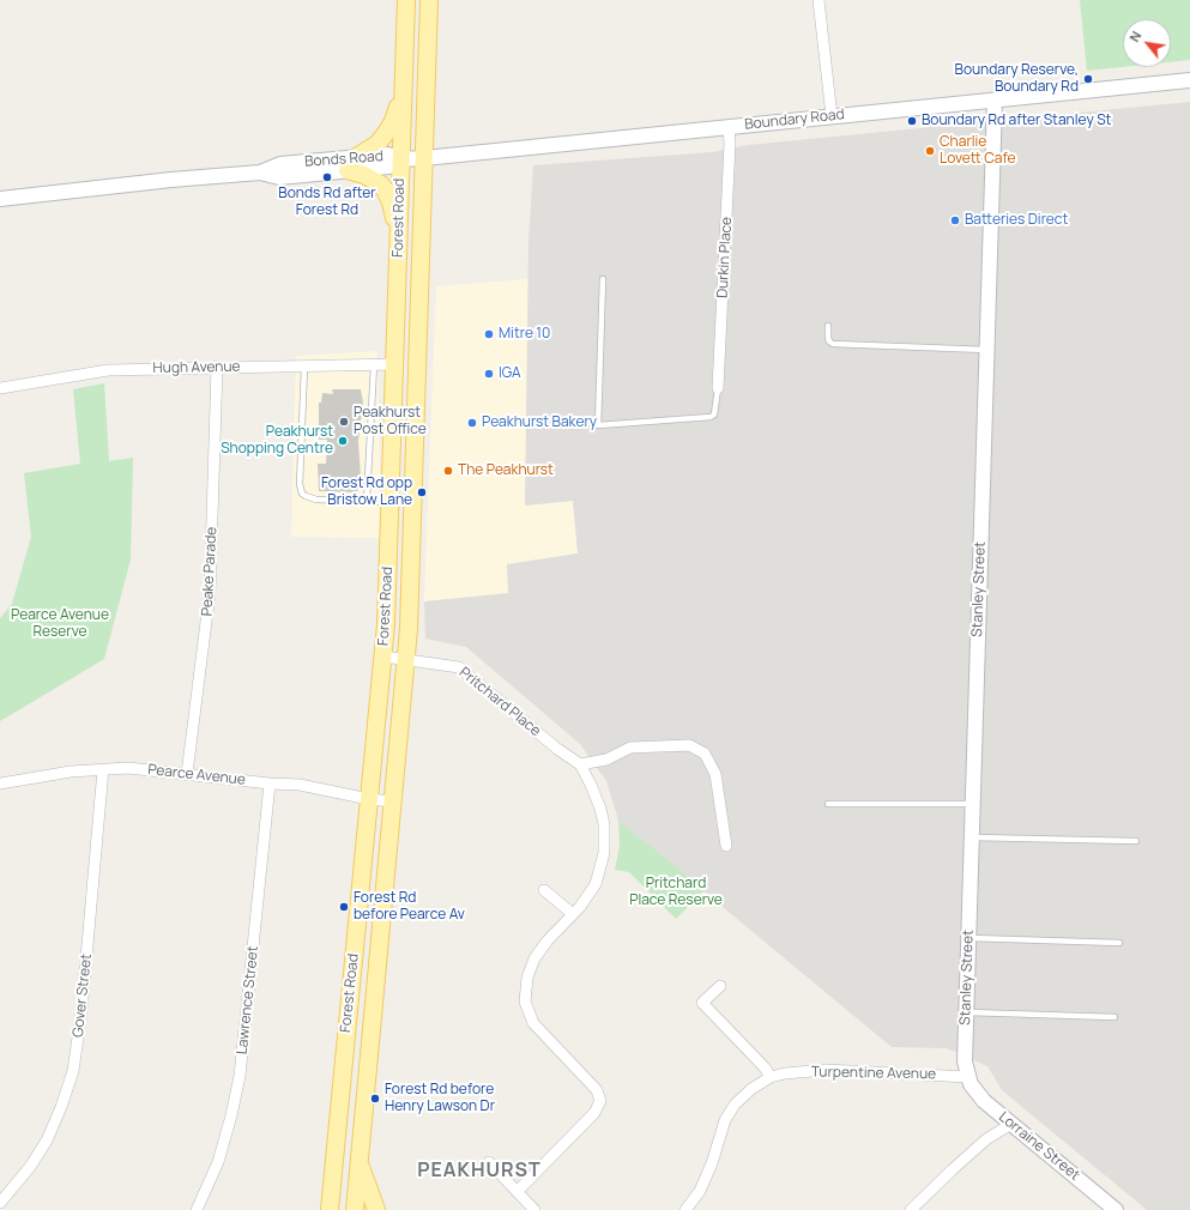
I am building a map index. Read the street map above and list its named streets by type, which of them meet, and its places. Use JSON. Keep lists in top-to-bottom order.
{
  "streets": {
    "main road": [
      "Boundary Road",
      "Bonds Road",
      "Forest Road",
      "Stanley Street",
      "Lorraine Street"
    ],
    "street": [
      "Durkin Place",
      "Hugh Avenue",
      "Peake Parade",
      "Pritchard Place",
      "Pearce Avenue",
      "Gover Street",
      "Lawrence Street",
      "Turpentine Avenue"
    ]
  },
  "crossings": [
    ["Boundary Road", "Bonds Road"],
    ["Boundary Road", "Forest Road"],
    ["Boundary Road", "Durkin Place"],
    ["Boundary Road", "Stanley Street"],
    ["Bonds Road", "Forest Road"],
    ["Forest Road", "Hugh Avenue"],
    ["Forest Road", "Pritchard Place"],
    ["Forest Road", "Pearce Avenue"],
    ["Hugh Avenue", "Peake Parade"],
    ["Peake Parade", "Pearce Avenue"],
    ["Stanley Street", "Turpentine Avenue"],
    ["Stanley Street", "Lorraine Street"],
    ["Pearce Avenue", "Gover Street"],
    ["Pearce Avenue", "Lawrence Street"],
    ["Turpentine Avenue", "Lorraine Street"]
  ],
  "districts": ["PEAKHURST"],
  "parks": ["Pearce Avenue Reserve", "Pritchard Place Reserve"],
  "places": [
    "Boundary Reserve, Boundary Rd",
    "Boundary Rd after Stanley St",
    "Charlie Lovett Cafe",
    "Bonds Rd after Forest Rd",
    "Batteries Direct",
    "Mitre 10",
    "IGA",
    "Peakhurst Post Office",
    "Peakhurst Bakery",
    "Peakhurst Shopping Centre",
    "The Peakhurst",
    "Forest Rd opp Bristow Lane",
    "Forest Rd before Pearce Av",
    "Forest Rd before Henry Lawson Dr"
  ],
  "north": "top left"
}
